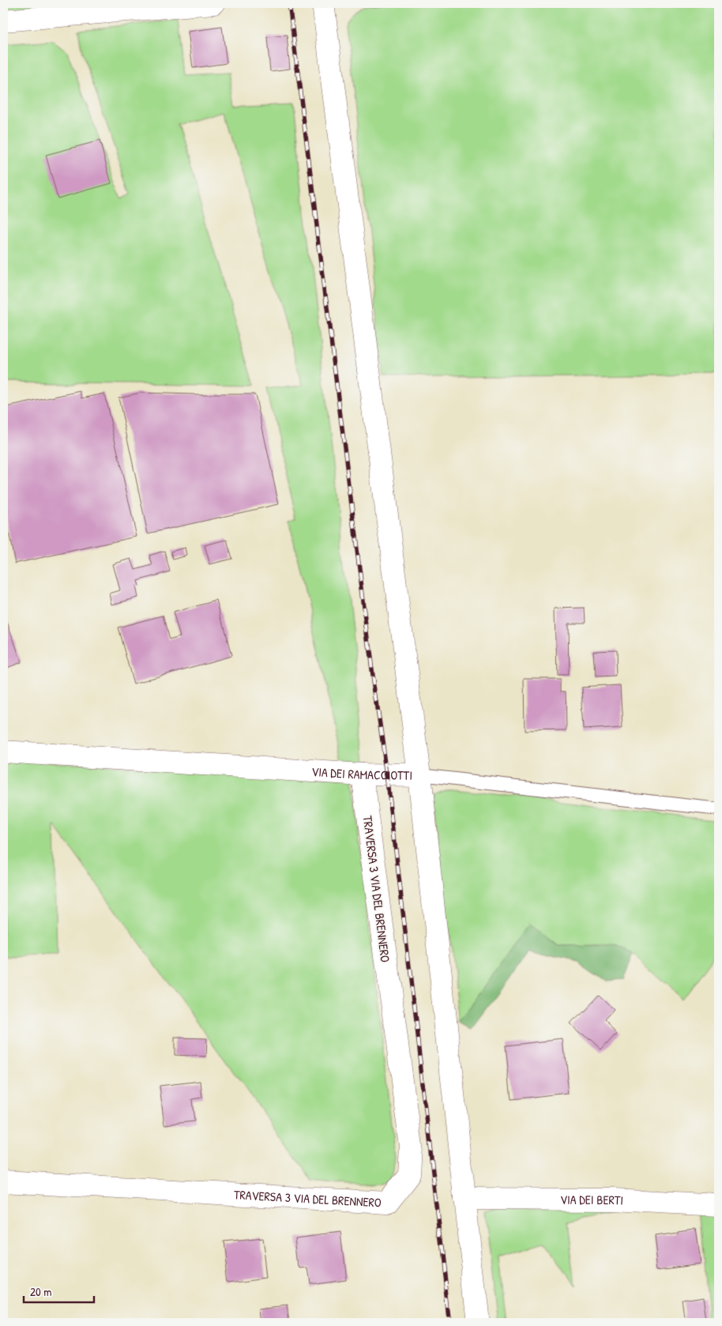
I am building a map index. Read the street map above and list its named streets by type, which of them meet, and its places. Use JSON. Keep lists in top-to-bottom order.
{
  "streets": {
    "street": ["VIA DEI RAMACCIOTTI", "TRAVERSA 3 VIA DEL BRENNERO", "VIA DEI BERTI"]
  },
  "crossings": [
    ["VIA DEI RAMACCIOTTI", "TRAVERSA 3 VIA DEL BRENNERO"]
  ],
  "scale_bar": "20 m"
}
